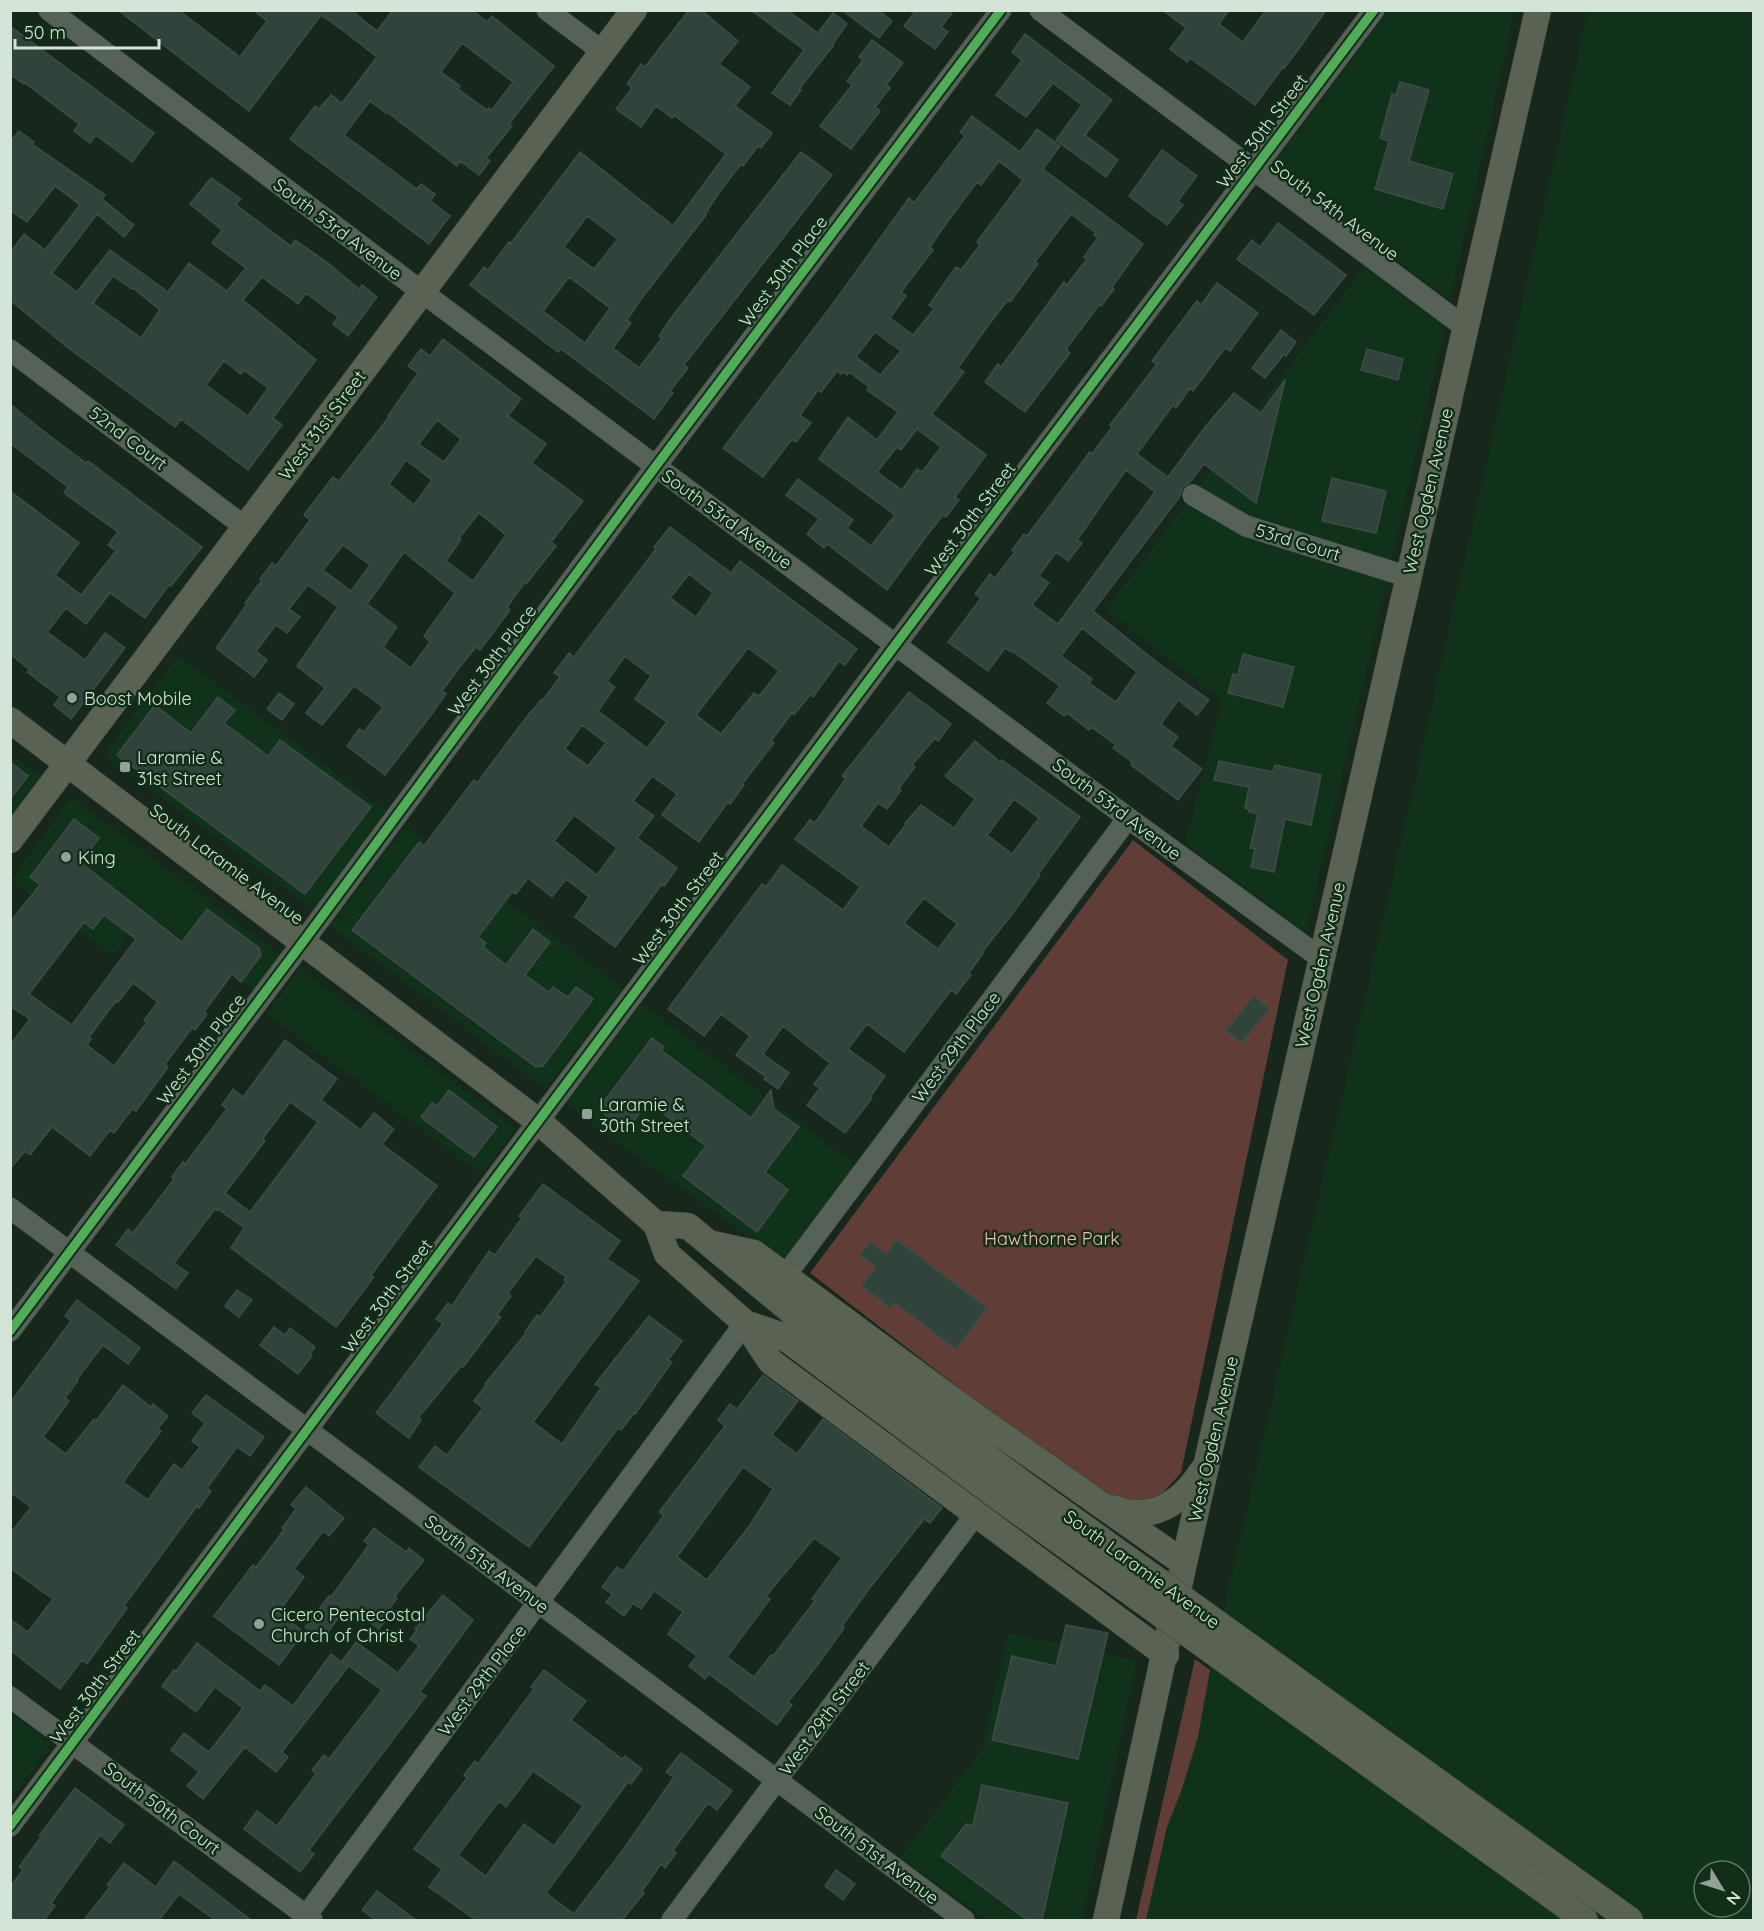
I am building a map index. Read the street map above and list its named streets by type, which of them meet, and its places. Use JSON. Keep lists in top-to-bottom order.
{
  "streets": {
    "main road": ["West 31st Street", "West Ogden Avenue", "South Laramie Avenue"],
    "street": [
      "West 30th Street",
      "South 54th Avenue",
      "South 53rd Avenue",
      "West 30th Place",
      "52nd Court",
      "53rd Court",
      "West 29th Place",
      "South 51st Avenue",
      "West 29th Street",
      "South 50th Court"
    ]
  },
  "crossings": [
    ["West 30th Street", "South 54th Avenue"],
    ["West 30th Street", "South 53rd Avenue"],
    ["West 30th Street", "South Laramie Avenue"],
    ["West 30th Street", "South 51st Avenue"],
    ["West 30th Street", "South 50th Court"],
    ["South 54th Avenue", "West Ogden Avenue"],
    ["South 53rd Avenue", "West 30th Place"],
    ["South 53rd Avenue", "West 31st Street"],
    ["South 53rd Avenue", "West Ogden Avenue"],
    ["South 53rd Avenue", "West 29th Place"],
    ["West 30th Place", "South Laramie Avenue"],
    ["West 30th Place", "South 51st Avenue"],
    ["West 31st Street", "52nd Court"],
    ["West 31st Street", "South Laramie Avenue"],
    ["West Ogden Avenue", "53rd Court"],
    ["South Laramie Avenue", "West 29th Place"],
    ["West 29th Place", "South 51st Avenue"],
    ["West 29th Place", "South 50th Court"],
    ["South 51st Avenue", "West 29th Street"]
  ],
  "parks": ["Hawthorne Park"],
  "places": {
    "other": ["Boost Mobile", "King", "Cicero Pentecostal Church of Christ"],
    "transit": ["Laramie & 31st Street", "Laramie & 30th Street"]
  },
  "scale_bar": "50 m",
  "north": "bottom right"
}
